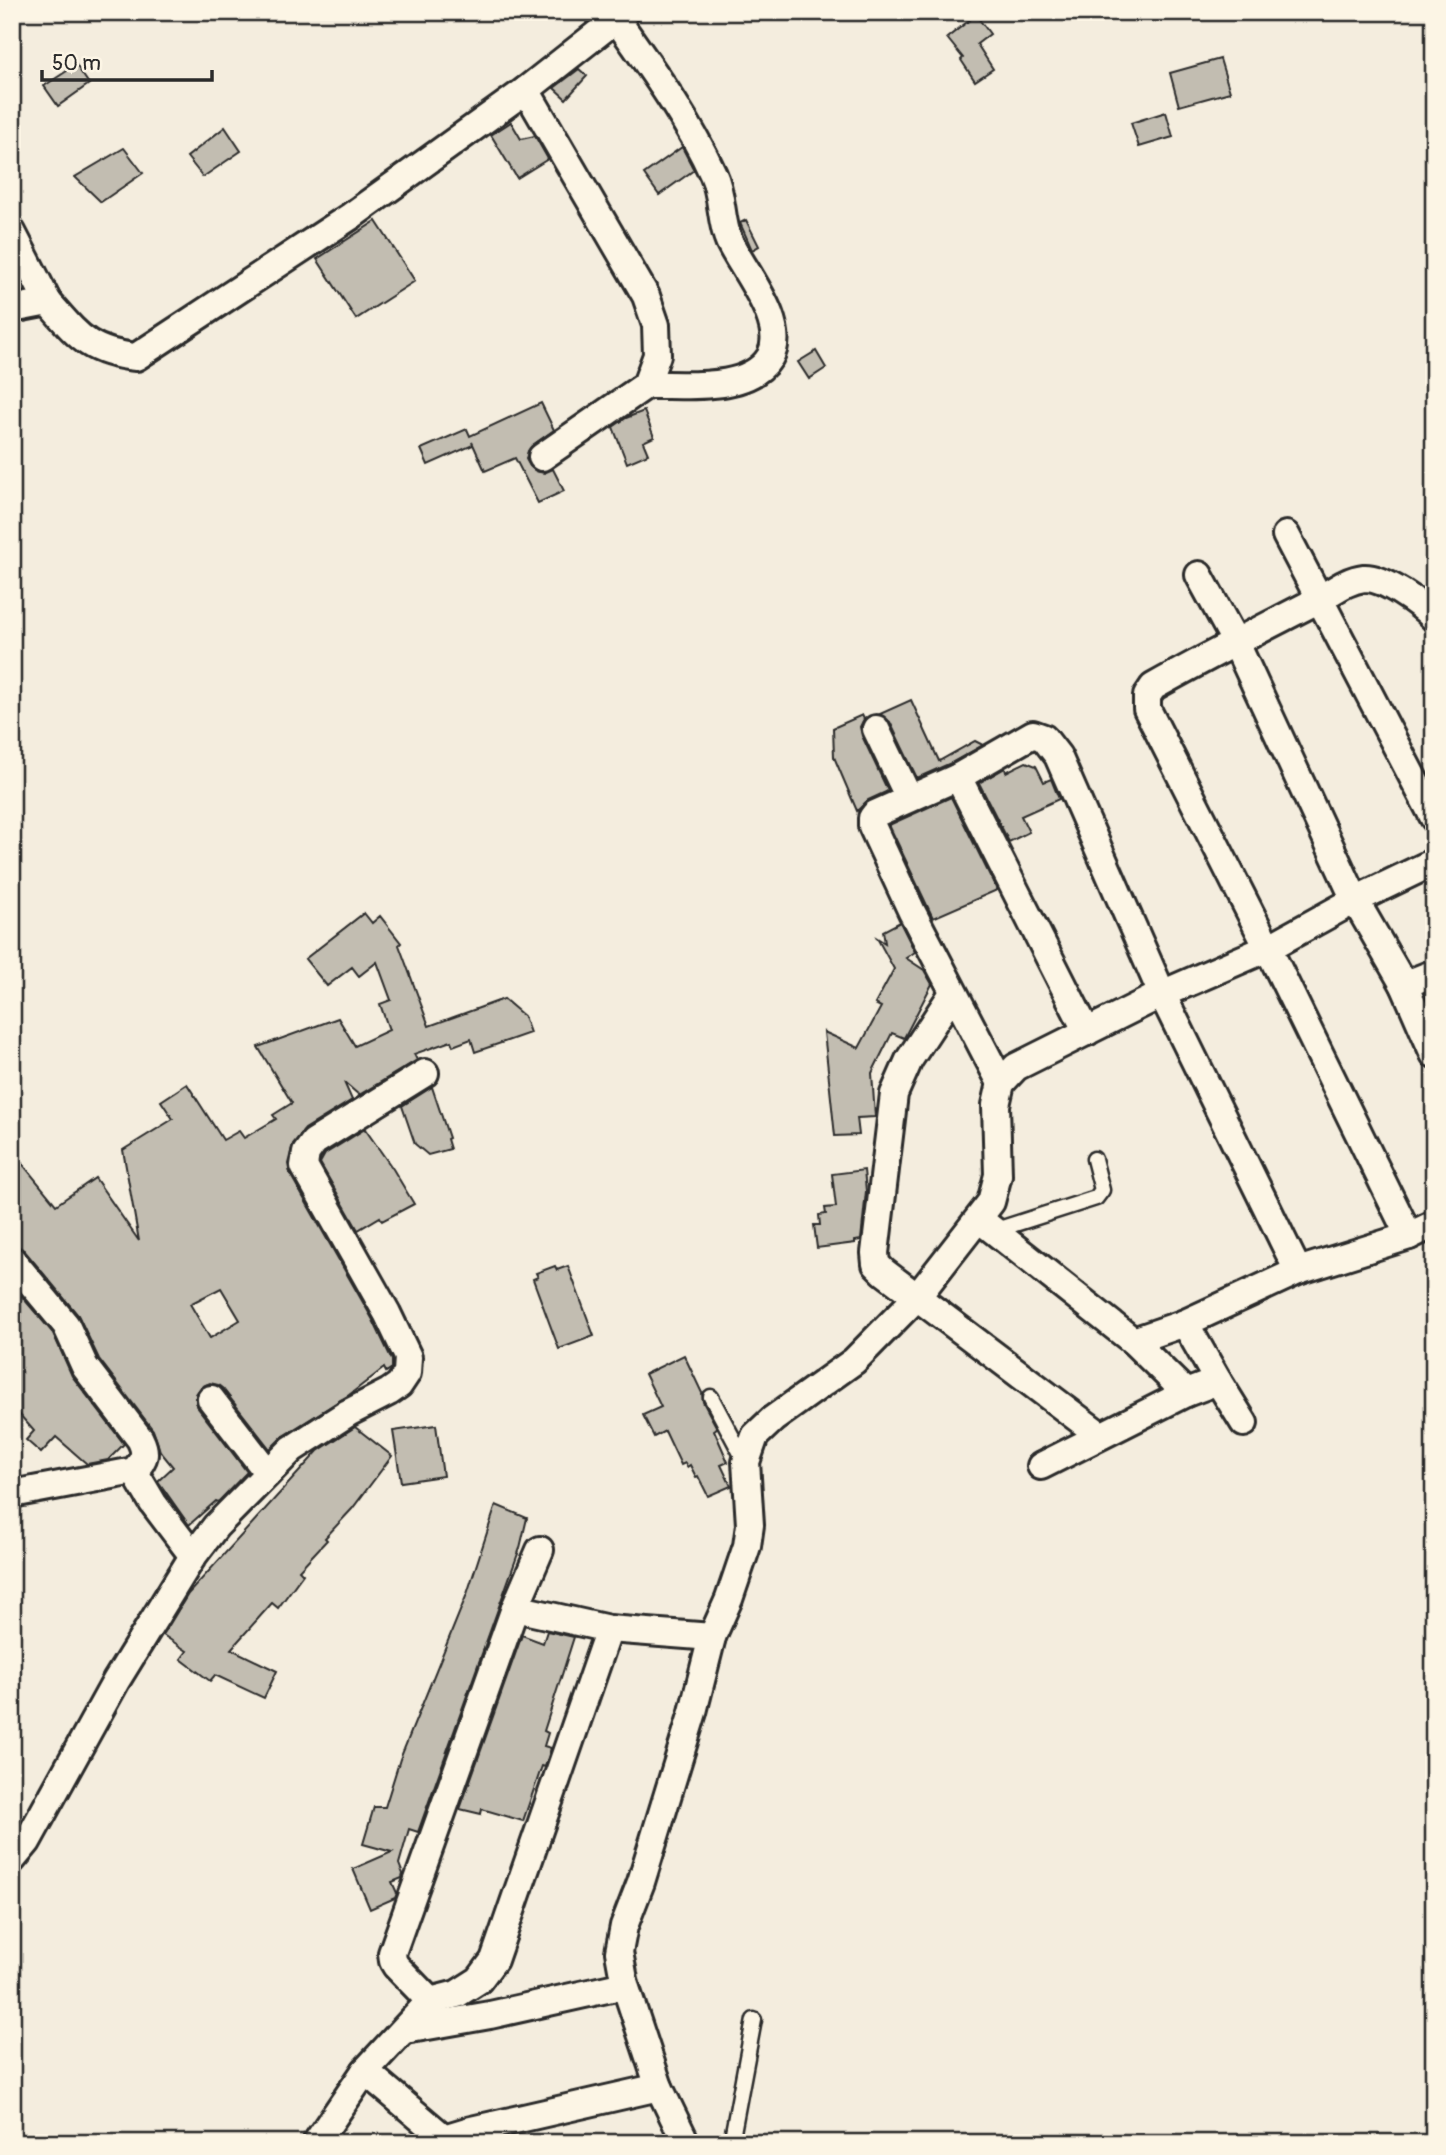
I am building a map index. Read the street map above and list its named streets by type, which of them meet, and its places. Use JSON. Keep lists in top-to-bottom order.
{
  "scale_bar": "50 m"
}
